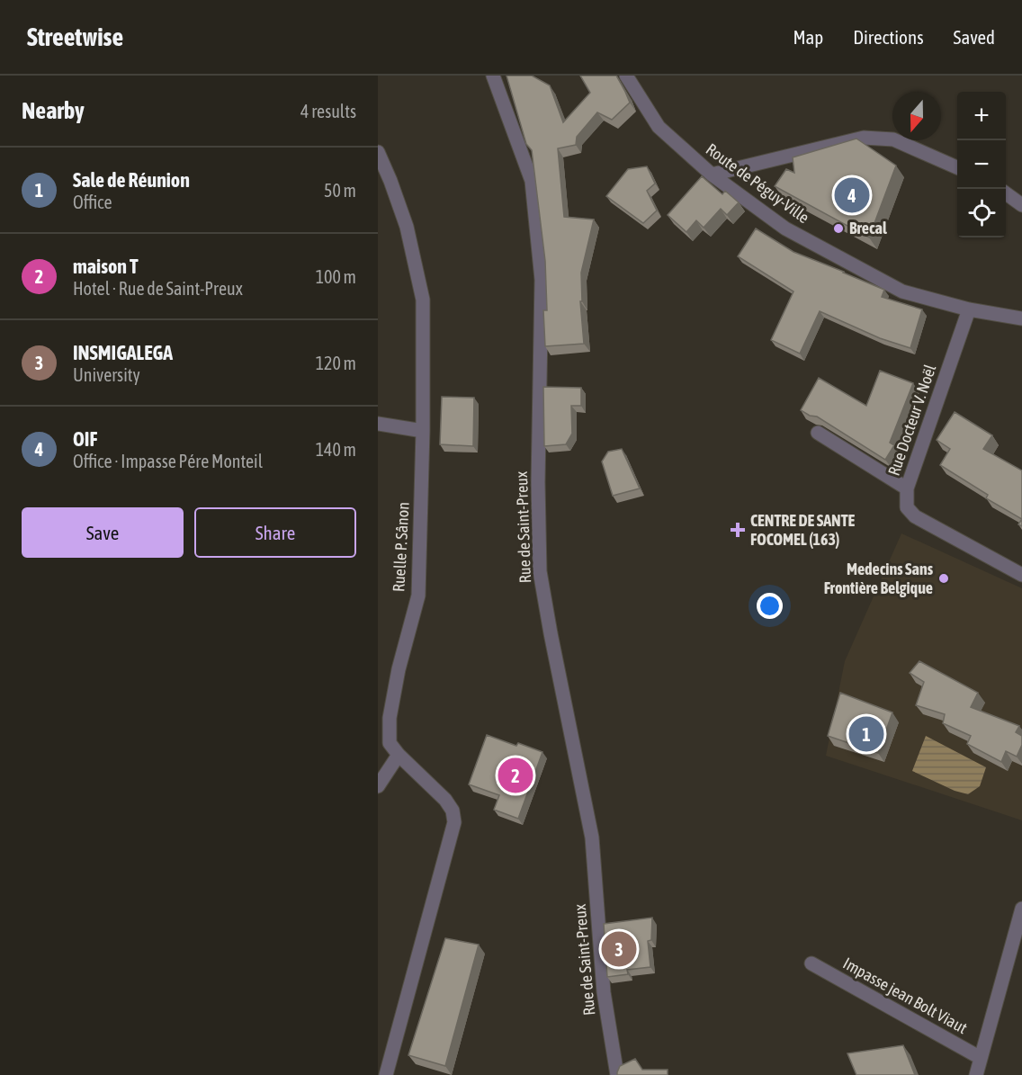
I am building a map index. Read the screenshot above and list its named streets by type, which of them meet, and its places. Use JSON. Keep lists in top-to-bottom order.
{
  "streets": {
    "street": [
      "Route de Péguy-Ville",
      "Rue Docteur V. Noël",
      "Rue de Saint-Preux",
      "Ruelle P. Sânon",
      "Impasse jean Bolt Viaut"
    ]
  },
  "crossings": [
    ["Route de Péguy-Ville", "Rue Docteur V. Noël"]
  ],
  "places": {
    "other": ["Brecal", "Medecins Sans Frontière Belgique"],
    "health": ["CENTRE DE SANTE FOCOMEL (163)"]
  },
  "north": "bottom",
  "page": {
    "header": "Streetwise",
    "nav": ["Map", "Directions", "Saved"],
    "heading": ["Nearby", "4 results"],
    "map_buttons": ["+", "−"],
    "list": [
      {
        "mark": "1",
        "name": "Sale de Réunion",
        "note": "Office",
        "value": "50 m"
      },
      {
        "mark": "2",
        "name": "maison T",
        "note": "Hotel · Rue de Saint-Preux",
        "value": "100 m"
      },
      {
        "mark": "3",
        "name": "INSMIGALEGA",
        "note": "University",
        "value": "120 m"
      },
      {
        "mark": "4",
        "name": "OIF",
        "note": "Office · Impasse Pére Monteil",
        "value": "140 m"
      }
    ],
    "pins": [
      "4",
      "1",
      "2",
      "3"
    ],
    "buttons": ["Save", "Share"]
  }
}
